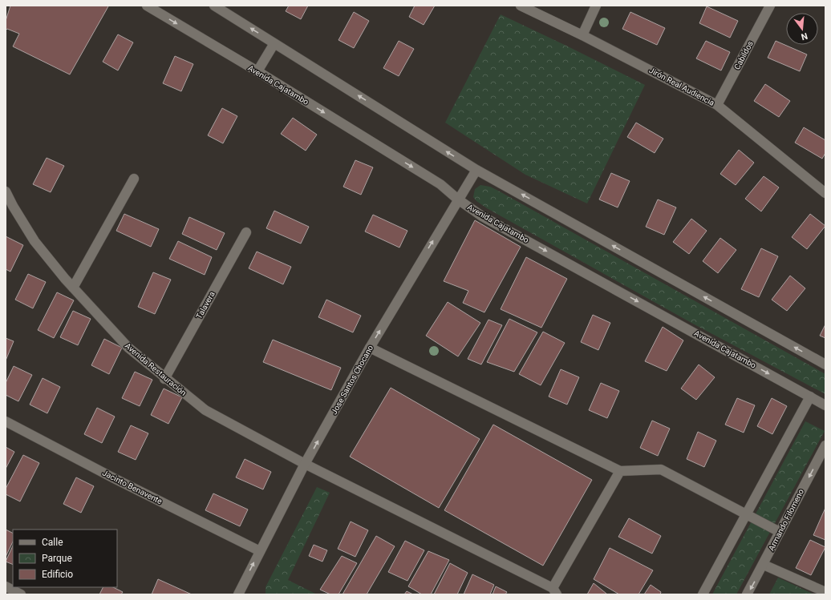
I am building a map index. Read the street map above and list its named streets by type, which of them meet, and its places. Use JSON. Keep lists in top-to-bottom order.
{
  "streets": {
    "street": [
      "Cabildos",
      "Avenida Cajatambo",
      "Jirón Real Audiencia",
      "Talavera",
      "Avenida Restauración",
      "Jose Santos Chocano",
      "Jacinto Benavente",
      "Armando Filomeno"
    ]
  },
  "crossings": [
    ["Cabildos", "Jirón Real Audiencia"],
    ["Avenida Cajatambo", "Jose Santos Chocano"],
    ["Talavera", "Avenida Restauración"],
    ["Avenida Restauración", "Jose Santos Chocano"],
    ["Jose Santos Chocano", "Jacinto Benavente"]
  ],
  "one_way": ["Jose Santos Chocano"],
  "legend": ["Calle", "Parque", "Edificio"],
  "north": "bottom"
}
